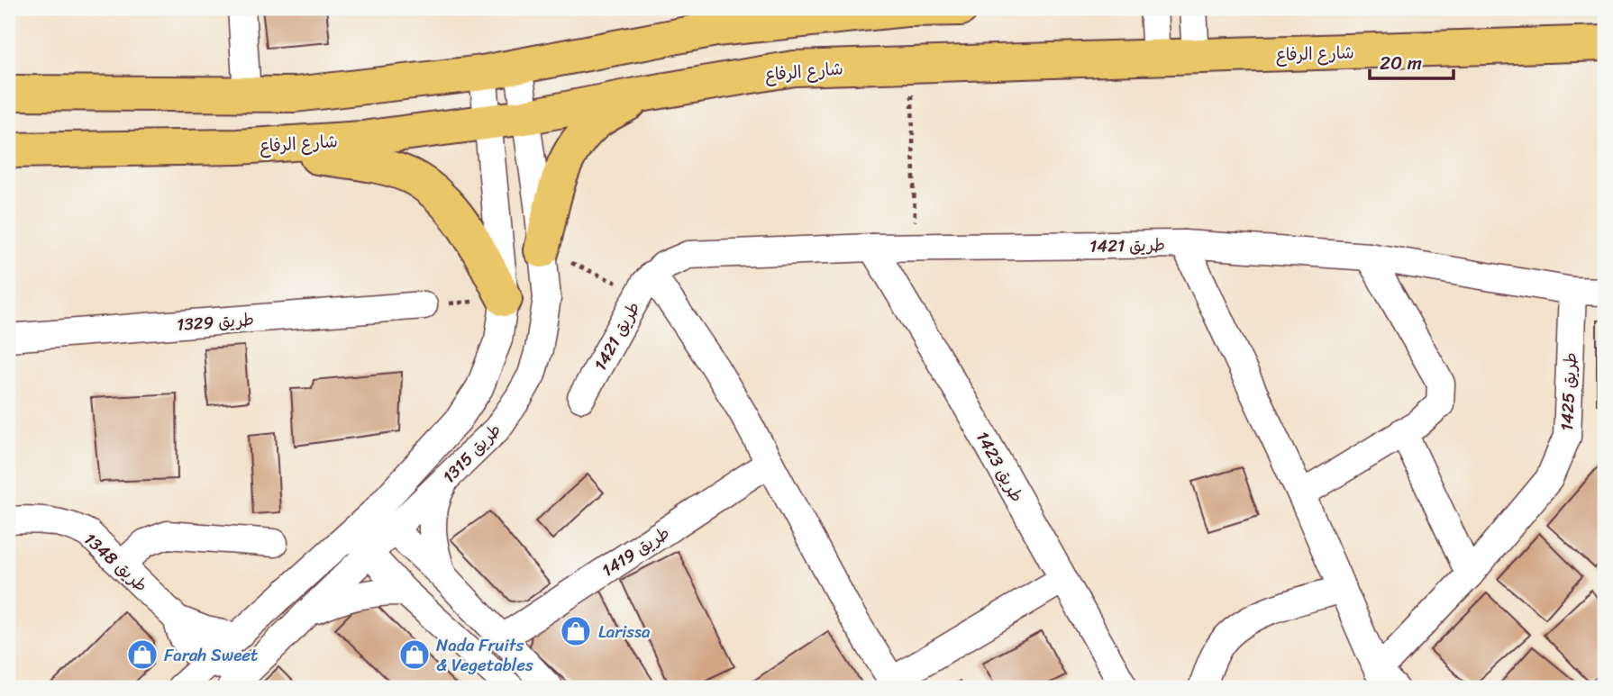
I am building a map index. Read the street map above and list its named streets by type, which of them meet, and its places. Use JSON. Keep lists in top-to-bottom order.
{
  "streets": {
    "main road": ["شارع الرفاع"],
    "street": [
      "طريق 1421",
      "طريق 1329",
      "طريق 1425",
      "طريق 1315",
      "طريق 1423",
      "طريق 1419",
      "طريق 1348"
    ]
  },
  "crossings": [
    ["شارع الرفاع", "طريق 1315"],
    ["طريق 1421", "طريق 1425"],
    ["طريق 1421", "طريق 1423"],
    ["طريق 1315", "طريق 1348"]
  ],
  "places": {
    "shop": ["Larissa", "Farah Sweet", "Nada Fruits & Vegetables"]
  },
  "scale_bar": "20 m"
}
